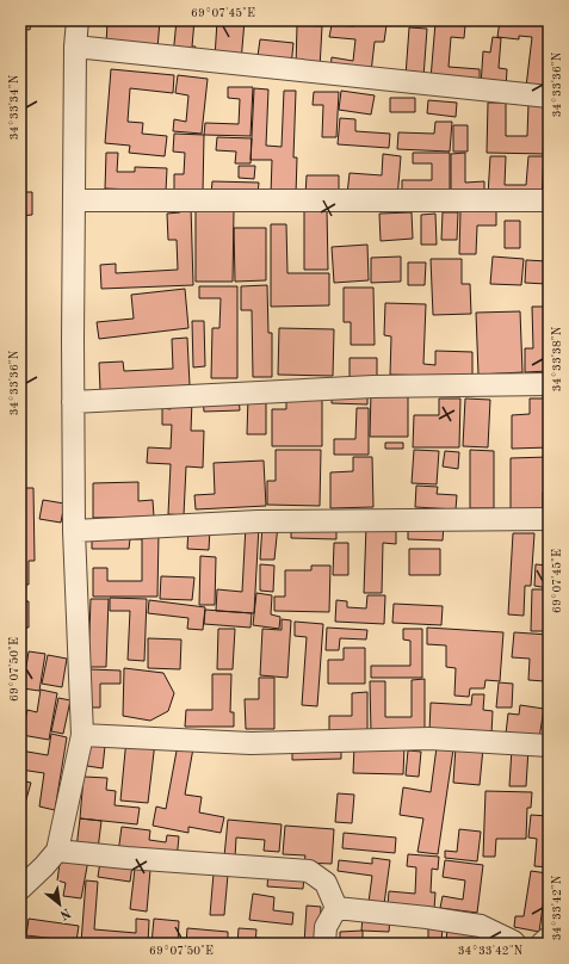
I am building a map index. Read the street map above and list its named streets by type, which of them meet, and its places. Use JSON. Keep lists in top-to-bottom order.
{
  "north": "bottom right",
  "coordinates": [
    "69°07'45\"E",
    "34°33'36\"N",
    "34°33'34\"N",
    "34°33'38\"N",
    "69°07'50\"E",
    "34°33'42\"N"
  ]
}
